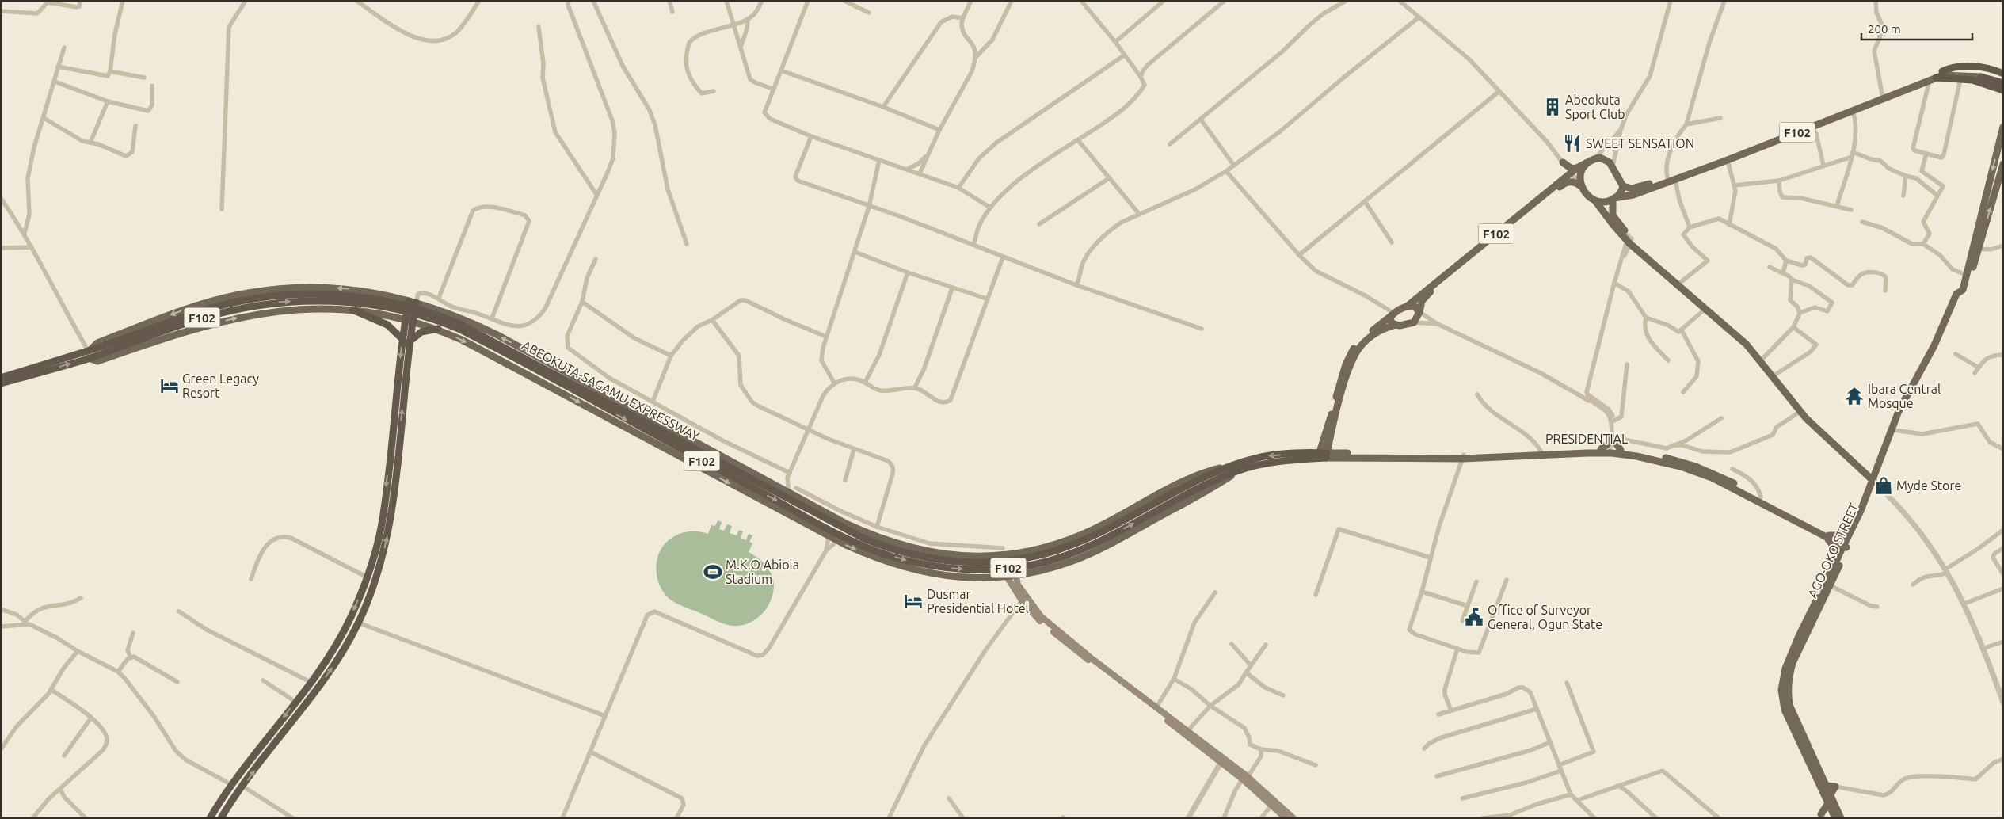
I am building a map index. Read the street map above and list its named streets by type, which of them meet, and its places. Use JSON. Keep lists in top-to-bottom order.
{
  "streets": {
    "highway": ["F102", "ABEOKUTA-SAGAMU EXPRESSWAY"],
    "main road": ["PRESIDENTIAL", "AGO-OKO STREET"]
  },
  "crossings": [
    ["F102", "ABEOKUTA-SAGAMU EXPRESSWAY"],
    ["PRESIDENTIAL", "AGO-OKO STREET"]
  ],
  "places": {
    "building": ["Abeokuta Sport Club"],
    "restaurant": ["SWEET SENSATION"],
    "hotel": ["Green Legacy Resort", "Dusmar Presidential Hotel"],
    "temple": ["Ibara Central Mosque"],
    "shop": ["Myde Store"],
    "sports": ["M.K.O Abiola Stadium"],
    "public building": ["Office of Surveyor General, Ogun State"]
  },
  "scale_bar": "200 m"
}
